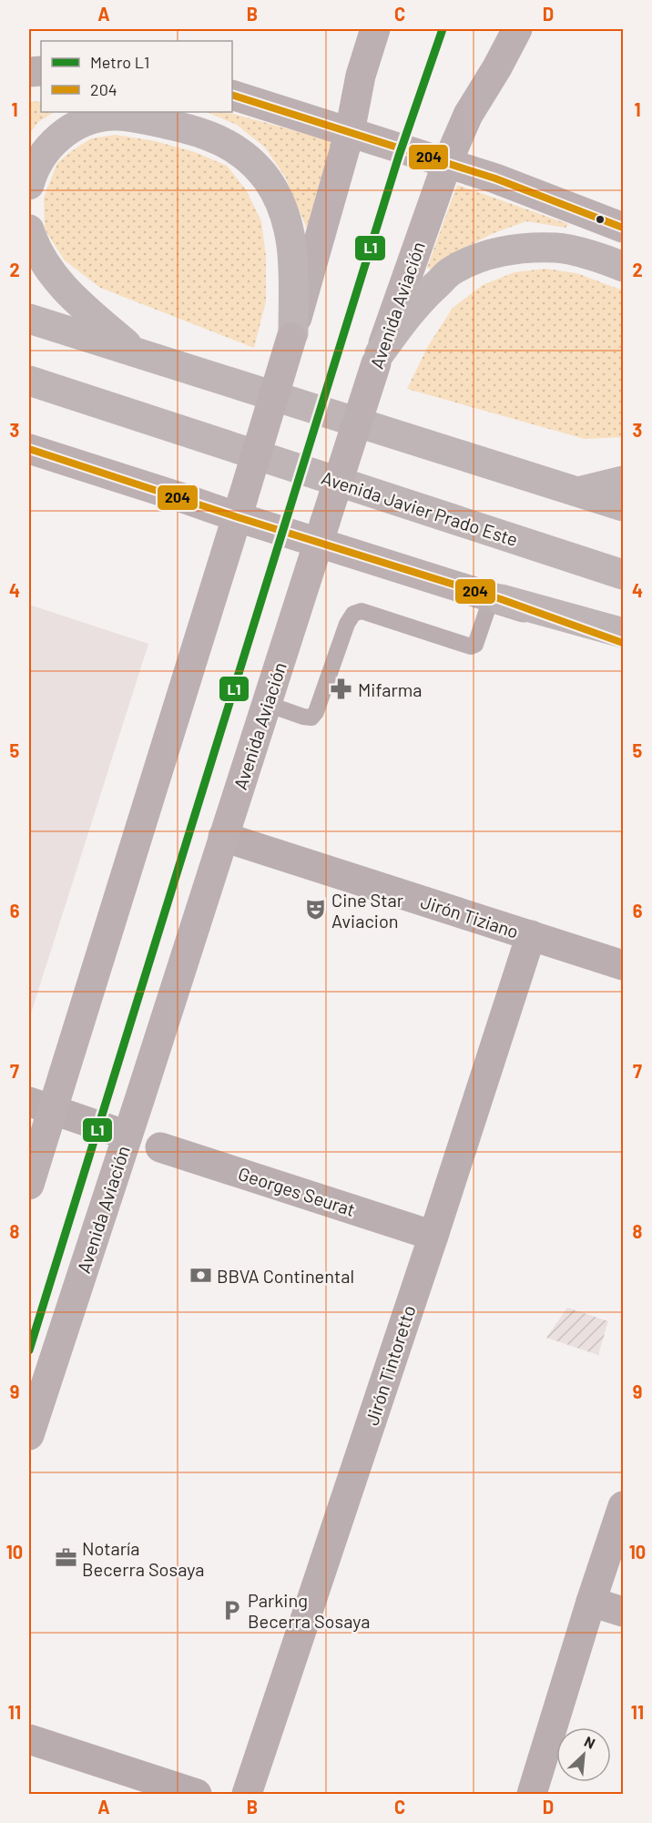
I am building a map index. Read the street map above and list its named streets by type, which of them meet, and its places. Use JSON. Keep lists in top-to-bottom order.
{
  "streets": {
    "highway": ["Avenida Javier Prado Este"],
    "main road": ["Avenida Aviación"],
    "street": ["Jirón Tiziano", "Georges Seurat", "Jirón Tintoretto"]
  },
  "crossings": [
    ["Avenida Aviación", "Jirón Tiziano"],
    ["Jirón Tiziano", "Jirón Tintoretto"],
    ["Georges Seurat", "Jirón Tintoretto"]
  ],
  "places": {
    "pharmacy": ["Mifarma"],
    "theatre": ["Cine Star Aviacion"],
    "bank": ["BBVA Continental"],
    "office": ["Notaría Becerra Sosaya"],
    "parking": ["Parking Becerra Sosaya"]
  },
  "lines": ["metro line L1", "transit line 204"],
  "legend": ["Metro L1", "204"],
  "north": "top right",
  "grid": {
    "columns": [
      "A",
      "B",
      "C",
      "D"
    ],
    "rows": [
      "1",
      "2",
      "3",
      "4",
      "5",
      "6",
      "7",
      "8",
      "9",
      "10",
      "11"
    ]
  }
}
